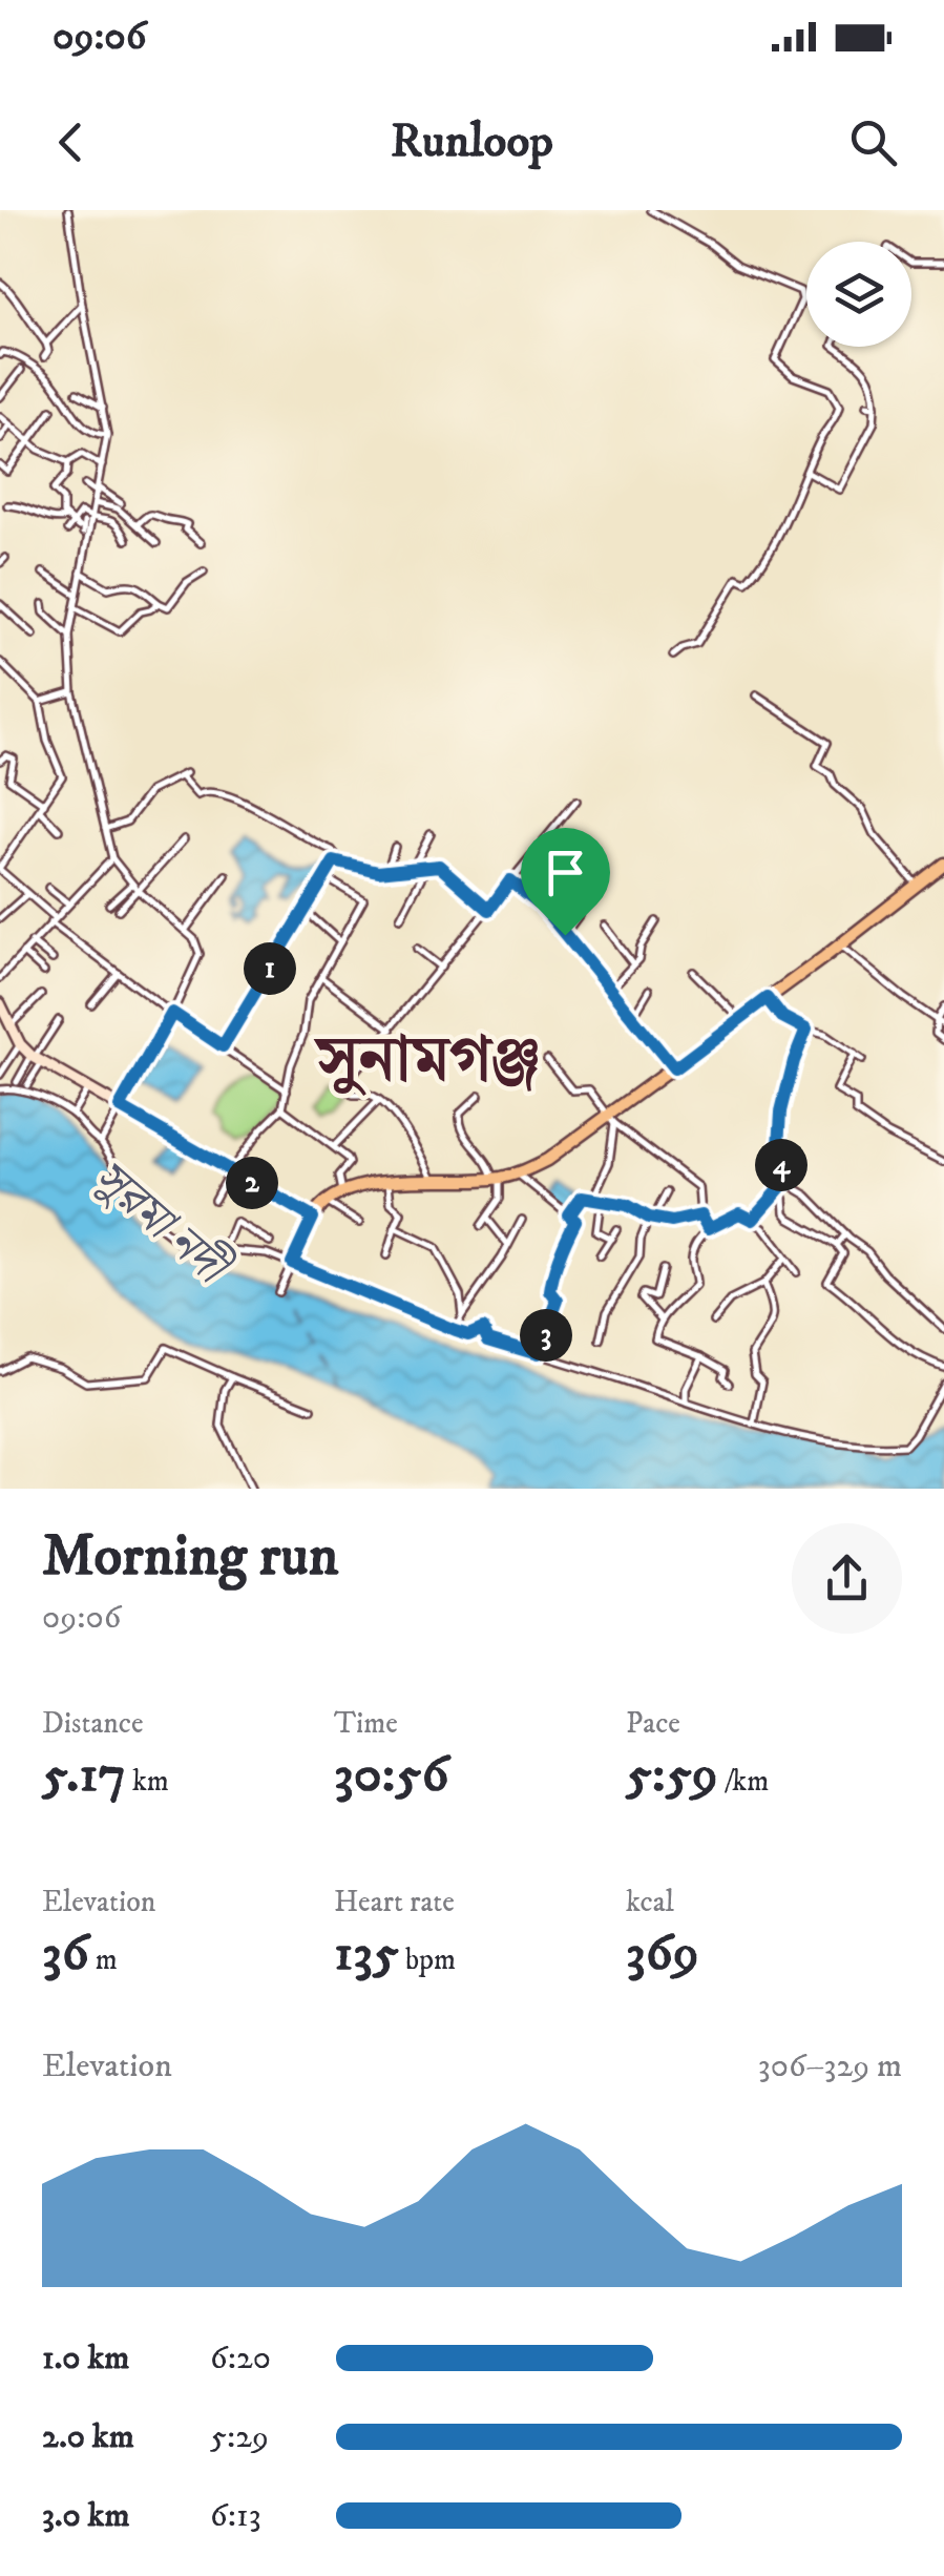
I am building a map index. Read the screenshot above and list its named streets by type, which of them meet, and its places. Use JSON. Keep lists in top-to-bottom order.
{
  "districts": ["সুনামগঞ্জ"],
  "water": ["সুরমা নদী"],
  "page": {
    "status": "09:06",
    "header": "Runloop",
    "pins": [
      "1",
      "4",
      "2",
      "3"
    ],
    "heading": ["Morning run", "09:06"],
    "stats": [
      ["Distance", "5.17 km"],
      ["Time", "30:56"],
      ["Pace", "5:59 /km"],
      ["Elevation", "36 m"],
      ["Heart rate", "135 bpm"],
      ["kcal", "369"]
    ],
    "chart": ["Elevation", "306–329 m"],
    "list": [
      {
        "name": "1.0 km",
        "note": "6:20"
      },
      {
        "name": "2.0 km",
        "note": "5:29"
      },
      {
        "name": "3.0 km",
        "note": "6:13"
      }
    ]
  }
}
